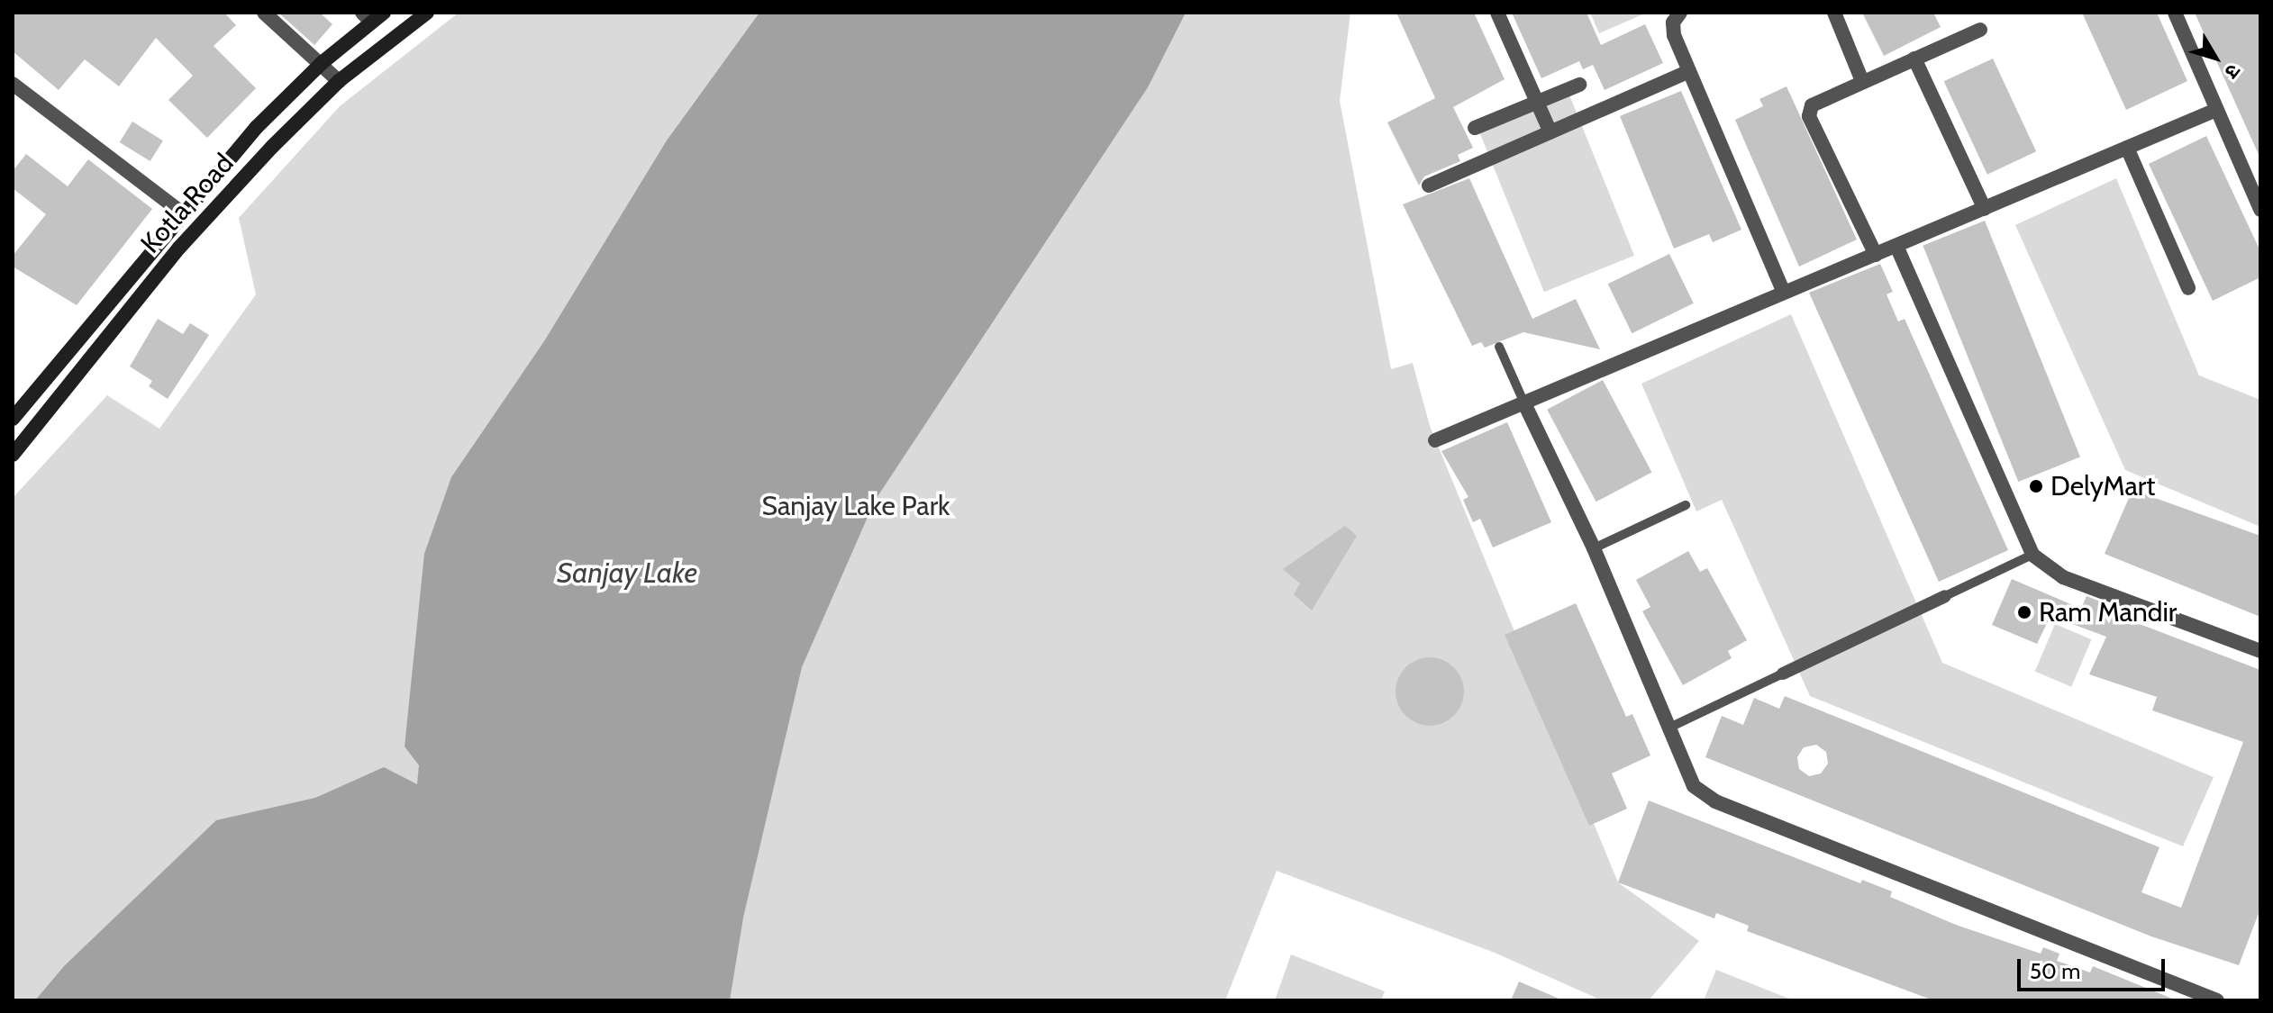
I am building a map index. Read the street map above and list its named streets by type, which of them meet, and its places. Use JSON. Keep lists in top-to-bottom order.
{
  "streets": {
    "main road": ["Kotla Road"]
  },
  "water": ["Sanjay Lake"],
  "parks": ["Sanjay Lake Park"],
  "places": ["DelyMart", "Ram Mandir"],
  "scale_bar": "50 m",
  "north": "bottom right"
}
